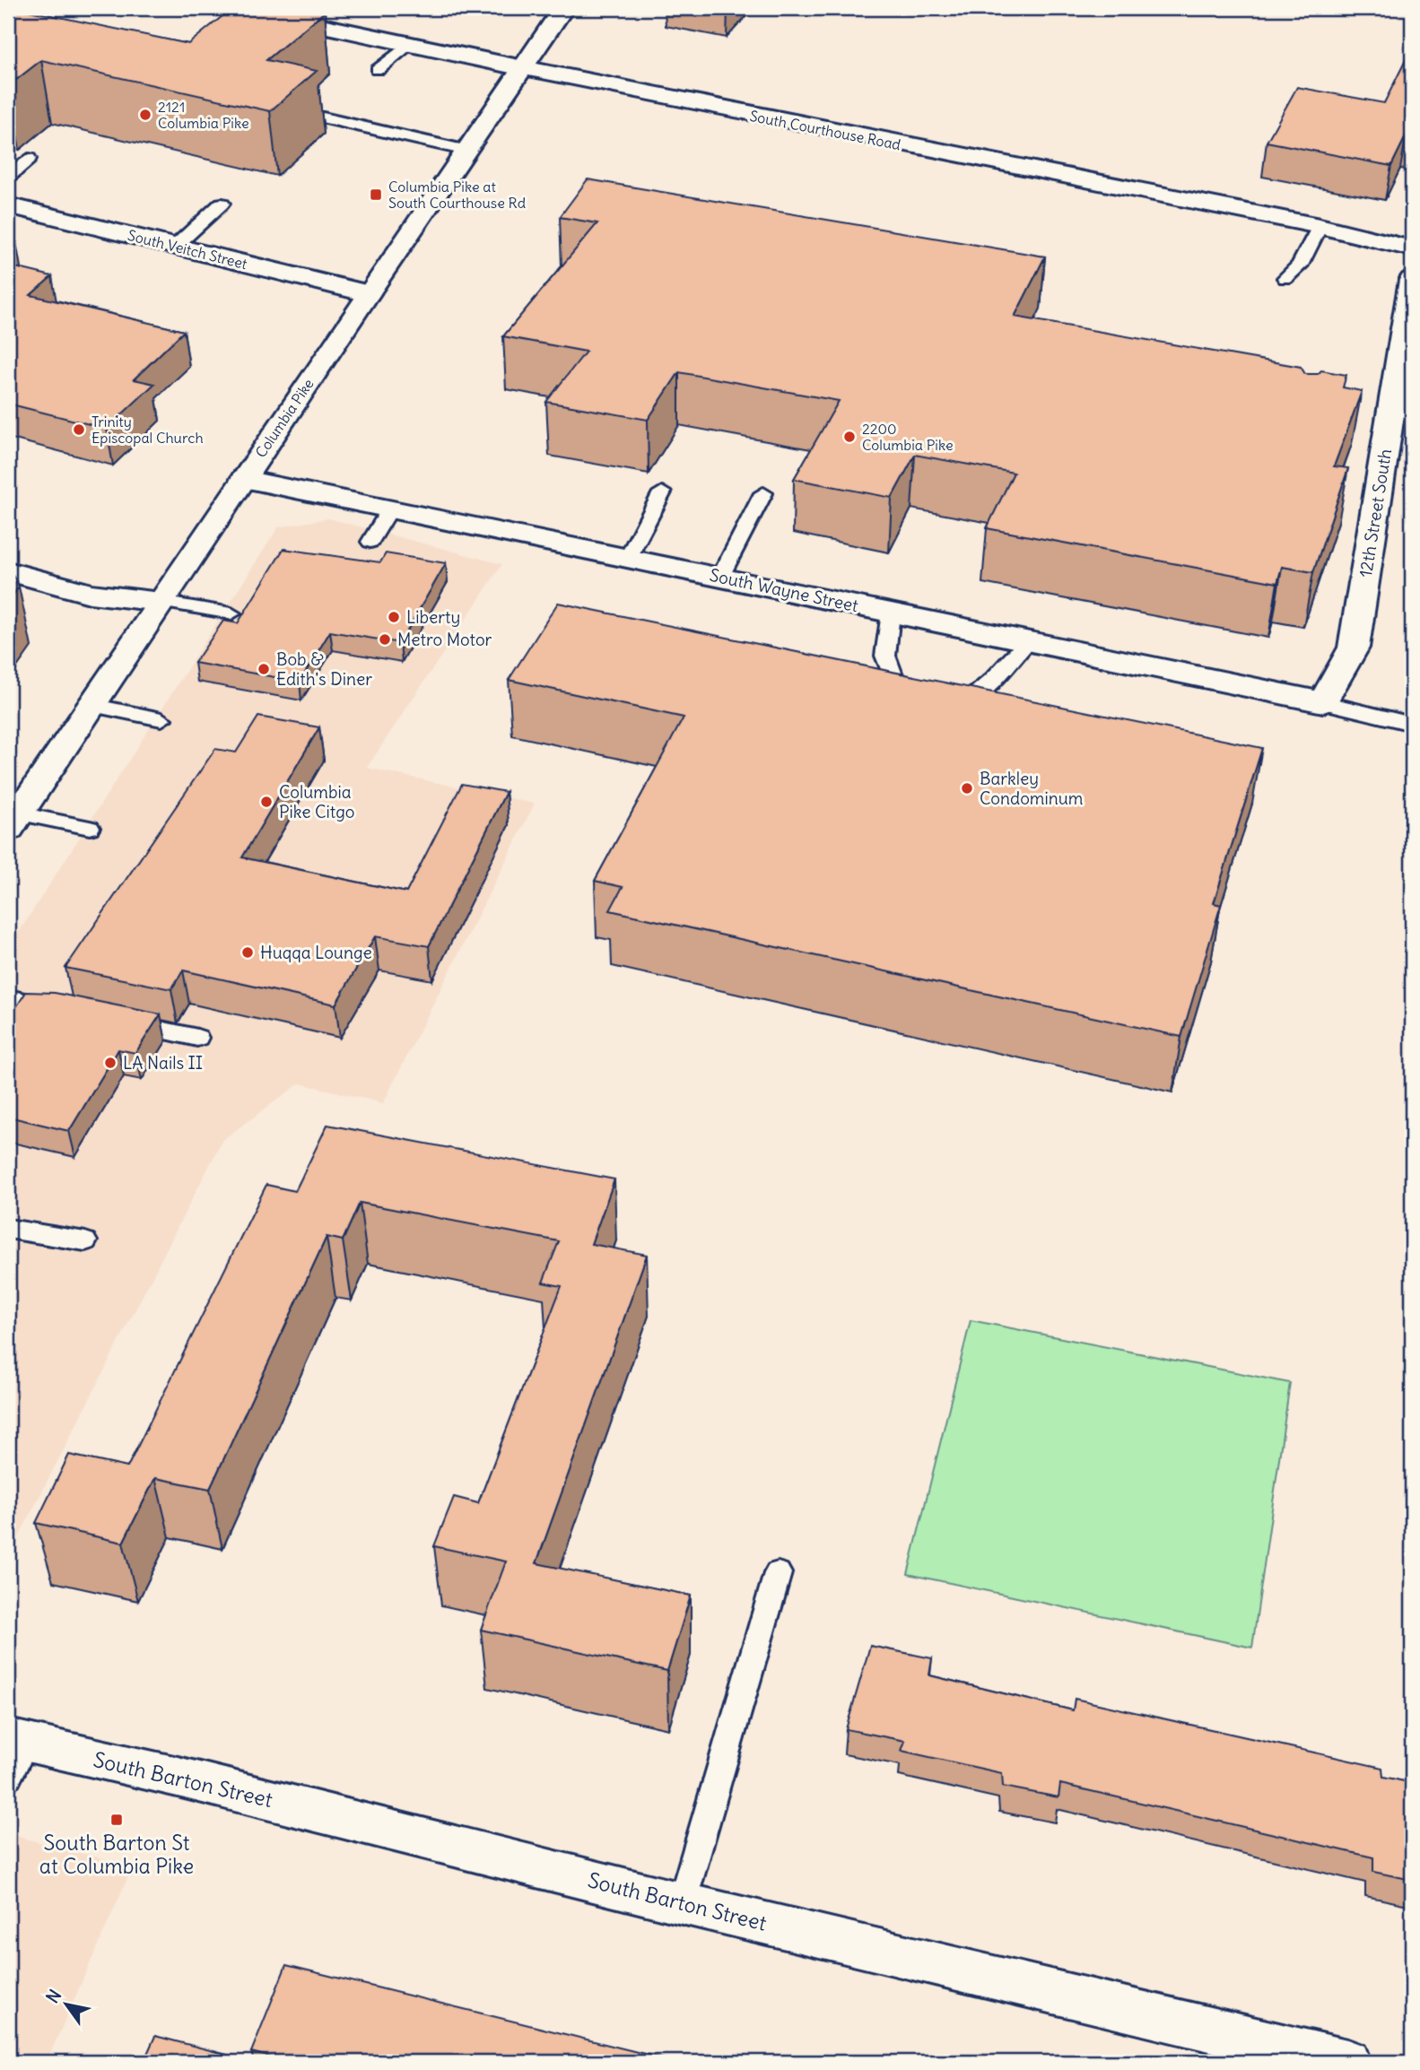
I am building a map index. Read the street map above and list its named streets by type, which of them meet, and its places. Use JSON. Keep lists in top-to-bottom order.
{
  "streets": {
    "street": [
      "South Courthouse Road",
      "South Veitch Street",
      "Columbia Pike",
      "12th Street South",
      "South Wayne Street",
      "South Barton Street"
    ]
  },
  "crossings": [
    ["South Courthouse Road", "Columbia Pike"],
    ["South Veitch Street", "Columbia Pike"],
    ["Columbia Pike", "South Wayne Street"],
    ["12th Street South", "South Wayne Street"]
  ],
  "places": {
    "other": [
      "2121 Columbia Pike",
      "Trinity Episcopal Church",
      "2200 Columbia Pike",
      "Liberty",
      "Metro Motor",
      "Bob & Edith's Diner",
      "Barkley Condominum",
      "Columbia Pike Citgo",
      "Huqqa Lounge",
      "LA Nails II"
    ],
    "transit": ["Columbia Pike at South Courthouse Rd", "South Barton St at Columbia Pike"]
  },
  "north": "top left"
}
